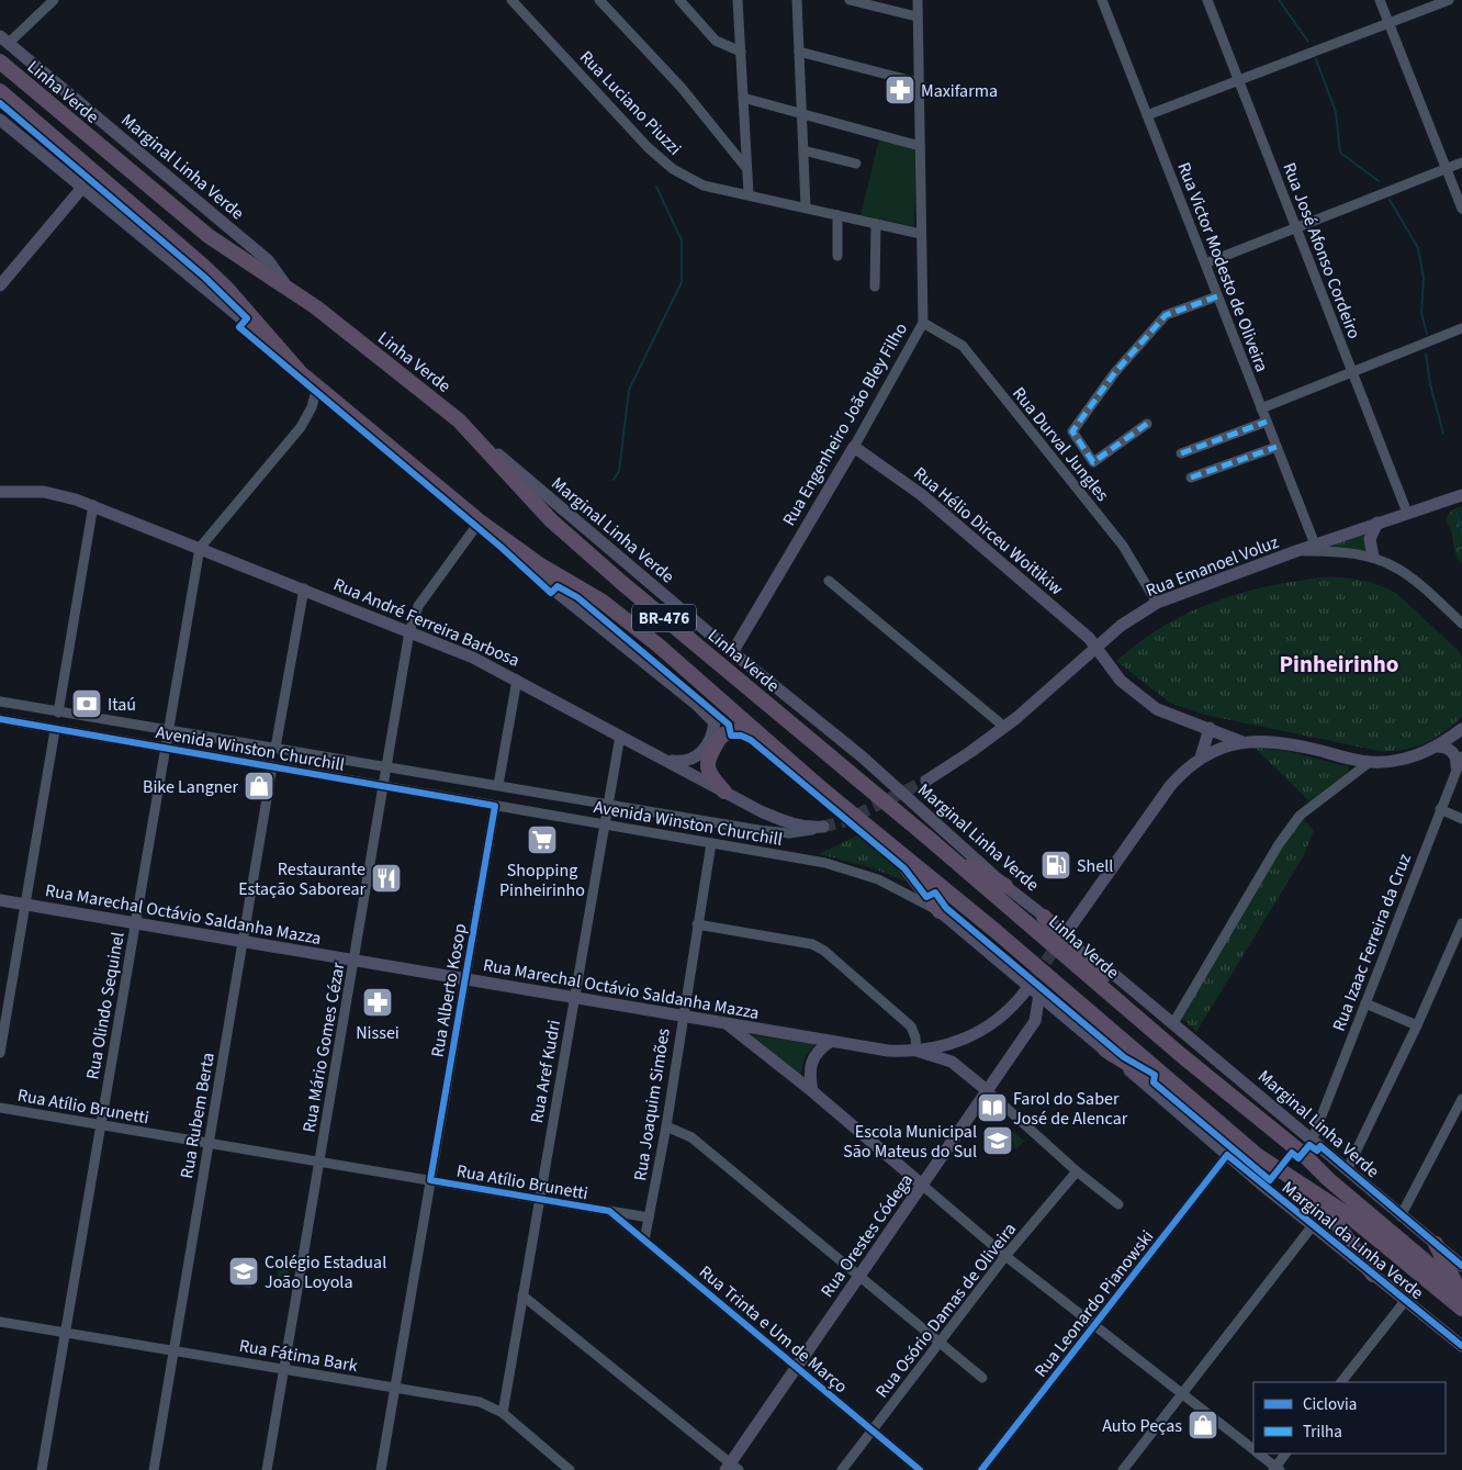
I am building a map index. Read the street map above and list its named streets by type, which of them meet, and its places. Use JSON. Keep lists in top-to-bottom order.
{
  "streets": {
    "highway": ["Linha Verde", "BR-476"],
    "main road": [
      "Marginal Linha Verde",
      "Rua Engenheiro João Bley Filho",
      "Rua Hélio Dirceu Woitikiw",
      "Rua Emanoel Voluz",
      "Rua André Ferreira Barbosa",
      "Rua Marechal Octávio Saldanha Mazza",
      "Rua Orestes Códega",
      "Marginal da Linha Verde"
    ],
    "street": [
      "Rua Luciano Piuzzi",
      "Rua José Afonso Cordeiro",
      "Rua Victor Modesto de Oliveira",
      "Rua Durval Jungles",
      "Avenida Winston Churchill",
      "Rua Izaac Ferreira da Cruz",
      "Rua Alberto Kosop",
      "Rua Olindo Sequinel",
      "Rua Mário Gomes Cézar",
      "Rua Aref Kudri",
      "Rua Joaquim Simões",
      "Rua Atílio Brunetti",
      "Rua Rubem Berta",
      "Rua Leonardo Pianowski",
      "Rua Osório Damas de Oliveira",
      "Rua Trinta e Um de Março",
      "Rua Fátima Bark"
    ]
  },
  "crossings": [
    ["Linha Verde", "Marginal Linha Verde"],
    ["Rua Luciano Piuzzi", "Rua Engenheiro João Bley Filho"],
    ["Marginal Linha Verde", "Rua Engenheiro João Bley Filho"],
    ["Marginal Linha Verde", "Rua Izaac Ferreira da Cruz"],
    ["Rua José Afonso Cordeiro", "Rua Emanoel Voluz"],
    ["Rua Victor Modesto de Oliveira", "Rua Emanoel Voluz"],
    ["Rua Engenheiro João Bley Filho", "Rua Durval Jungles"],
    ["Rua Engenheiro João Bley Filho", "Rua Hélio Dirceu Woitikiw"],
    ["Rua Durval Jungles", "Rua Emanoel Voluz"],
    ["Rua Hélio Dirceu Woitikiw", "Rua Emanoel Voluz"],
    ["BR-476", "Rua Mário Gomes Cézar"],
    ["Rua André Ferreira Barbosa", "Avenida Winston Churchill"],
    ["Rua André Ferreira Barbosa", "Rua Olindo Sequinel"],
    ["Rua André Ferreira Barbosa", "Rua Mário Gomes Cézar"],
    ["Rua André Ferreira Barbosa", "Rua Aref Kudri"],
    ["Avenida Winston Churchill", "Rua Alberto Kosop"],
    ["Avenida Winston Churchill", "Rua Olindo Sequinel"],
    ["Avenida Winston Churchill", "Rua Mário Gomes Cézar"],
    ["Avenida Winston Churchill", "Rua Aref Kudri"],
    ["Avenida Winston Churchill", "Rua Joaquim Simões"],
    ["Avenida Winston Churchill", "Rua Rubem Berta"],
    ["Rua Marechal Octávio Saldanha Mazza", "Rua Alberto Kosop"],
    ["Rua Marechal Octávio Saldanha Mazza", "Rua Olindo Sequinel"],
    ["Rua Marechal Octávio Saldanha Mazza", "Rua Mário Gomes Cézar"],
    ["Rua Marechal Octávio Saldanha Mazza", "Rua Aref Kudri"],
    ["Rua Marechal Octávio Saldanha Mazza", "Rua Joaquim Simões"],
    ["Rua Marechal Octávio Saldanha Mazza", "Rua Rubem Berta"],
    ["Rua Alberto Kosop", "Rua Atílio Brunetti"],
    ["Rua Alberto Kosop", "Rua Fátima Bark"],
    ["Rua Olindo Sequinel", "Rua Atílio Brunetti"],
    ["Rua Olindo Sequinel", "Rua Fátima Bark"],
    ["Rua Mário Gomes Cézar", "Rua Atílio Brunetti"],
    ["Rua Mário Gomes Cézar", "Rua Fátima Bark"],
    ["Rua Aref Kudri", "Rua Atílio Brunetti"],
    ["Rua Aref Kudri", "Rua Fátima Bark"],
    ["Rua Joaquim Simões", "Rua Atílio Brunetti"],
    ["Rua Joaquim Simões", "Rua Trinta e Um de Março"],
    ["Rua Atílio Brunetti", "Rua Rubem Berta"],
    ["Rua Atílio Brunetti", "Rua Trinta e Um de Março"],
    ["Rua Rubem Berta", "Rua Fátima Bark"],
    ["Rua Orestes Códega", "Rua Trinta e Um de Março"],
    ["Marginal da Linha Verde", "Rua Leonardo Pianowski"],
    ["Rua Osório Damas de Oliveira", "Rua Trinta e Um de Março"]
  ],
  "districts": ["Pinheirinho"],
  "places": {
    "pharmacy": ["Maxifarma", "Nissei"],
    "bank": ["Itaú"],
    "shop": ["Bike Langner", "Auto Peças"],
    "supermarket": ["Shopping Pinheirinho"],
    "fuel station": ["Shell"],
    "restaurant": ["Restaurante Estação Saborear"],
    "library": ["Farol do Saber José de Alencar"],
    "school or university": ["Escola Municipal São Mateus do Sul", "Colégio Estadual João Loyola"]
  },
  "legend": ["Ciclovia", "Trilha"]
}
